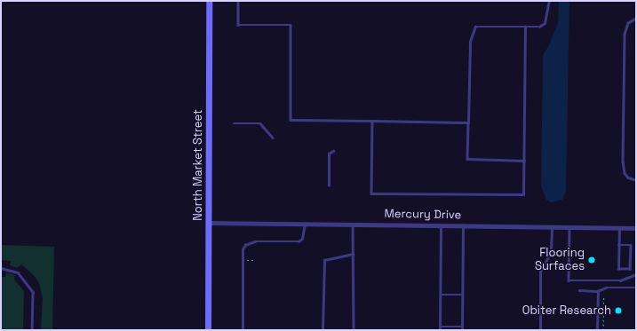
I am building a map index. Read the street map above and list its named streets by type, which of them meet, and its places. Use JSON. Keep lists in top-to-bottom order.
{
  "streets": {
    "main road": ["North Market Street"],
    "street": ["Mercury Drive"]
  },
  "crossings": [
    ["North Market Street", "Mercury Drive"]
  ],
  "places": ["Flooring Surfaces", "Obiter Research"]
}
